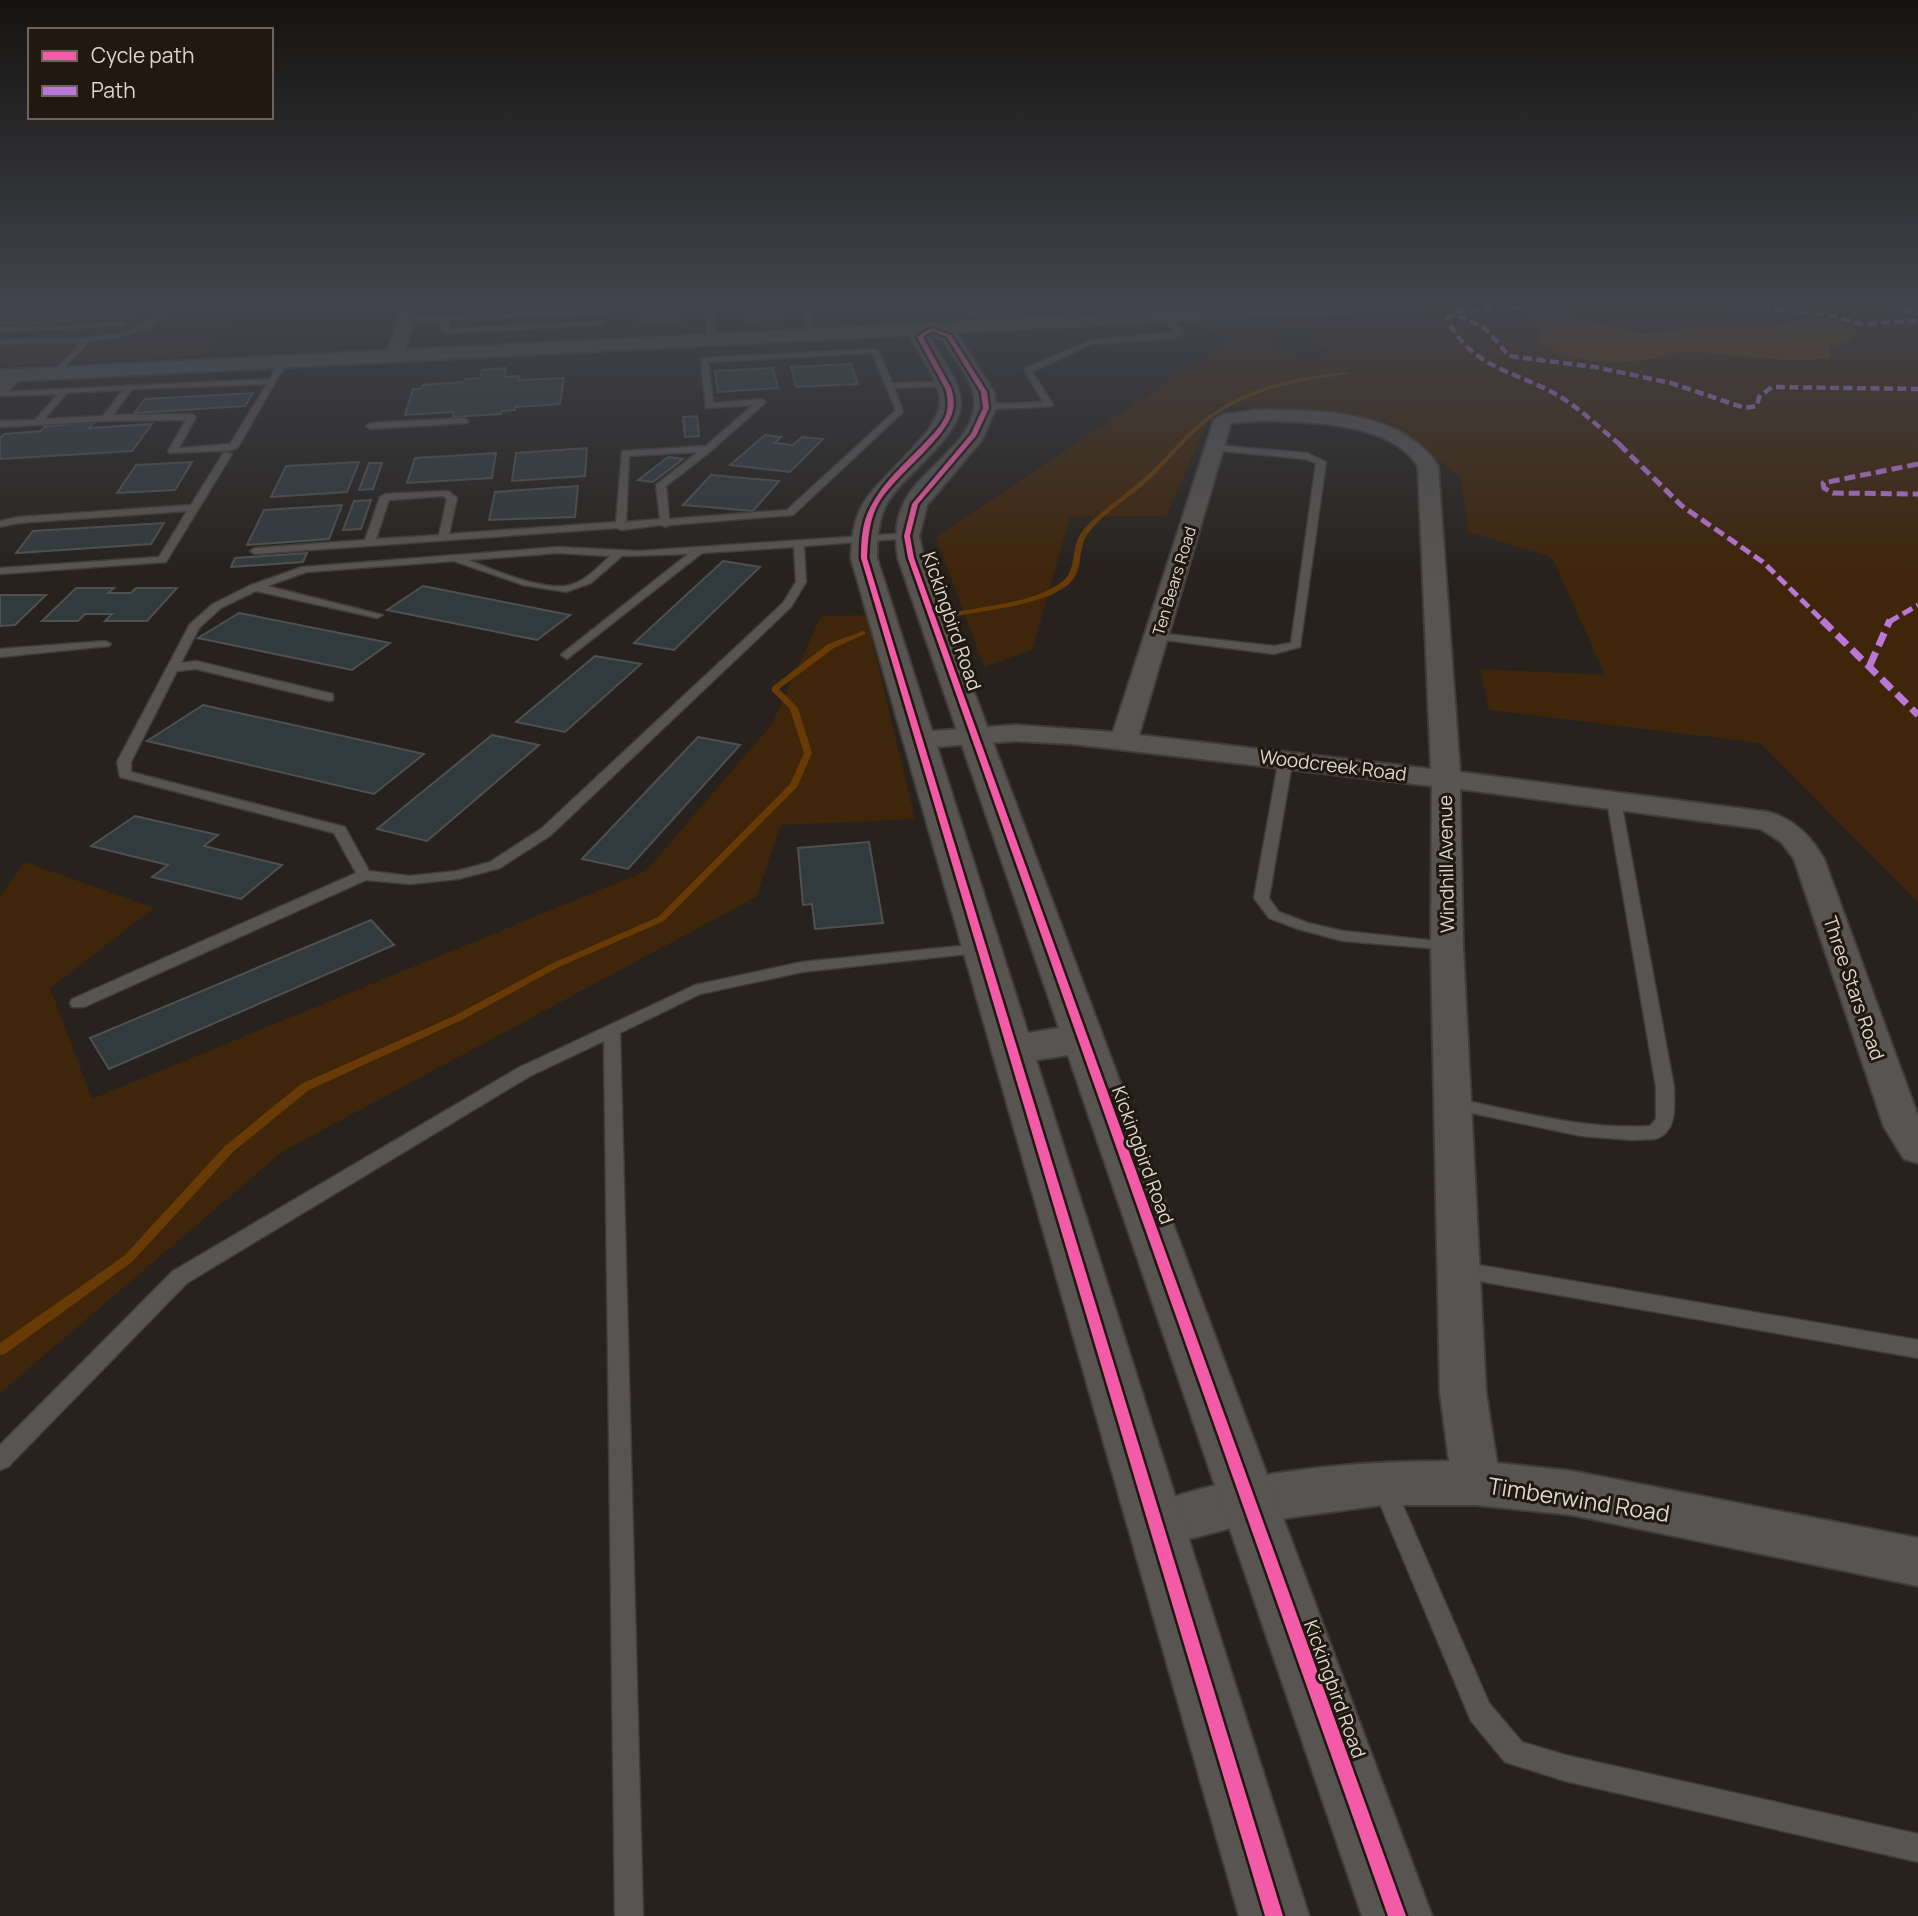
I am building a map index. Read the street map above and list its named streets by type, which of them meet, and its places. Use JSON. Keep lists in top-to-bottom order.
{
  "streets": {
    "street": [
      "Ten Bears Road",
      "Kickingbird Road",
      "Woodcreek Road",
      "Windhill Avenue",
      "Three Stars Road",
      "Timberwind Road"
    ]
  },
  "crossings": [
    ["Ten Bears Road", "Woodcreek Road"],
    ["Ten Bears Road", "Windhill Avenue"],
    ["Kickingbird Road", "Woodcreek Road"],
    ["Kickingbird Road", "Timberwind Road"],
    ["Woodcreek Road", "Windhill Avenue"],
    ["Woodcreek Road", "Three Stars Road"],
    ["Windhill Avenue", "Timberwind Road"]
  ],
  "legend": ["Cycle path", "Path"]
}
